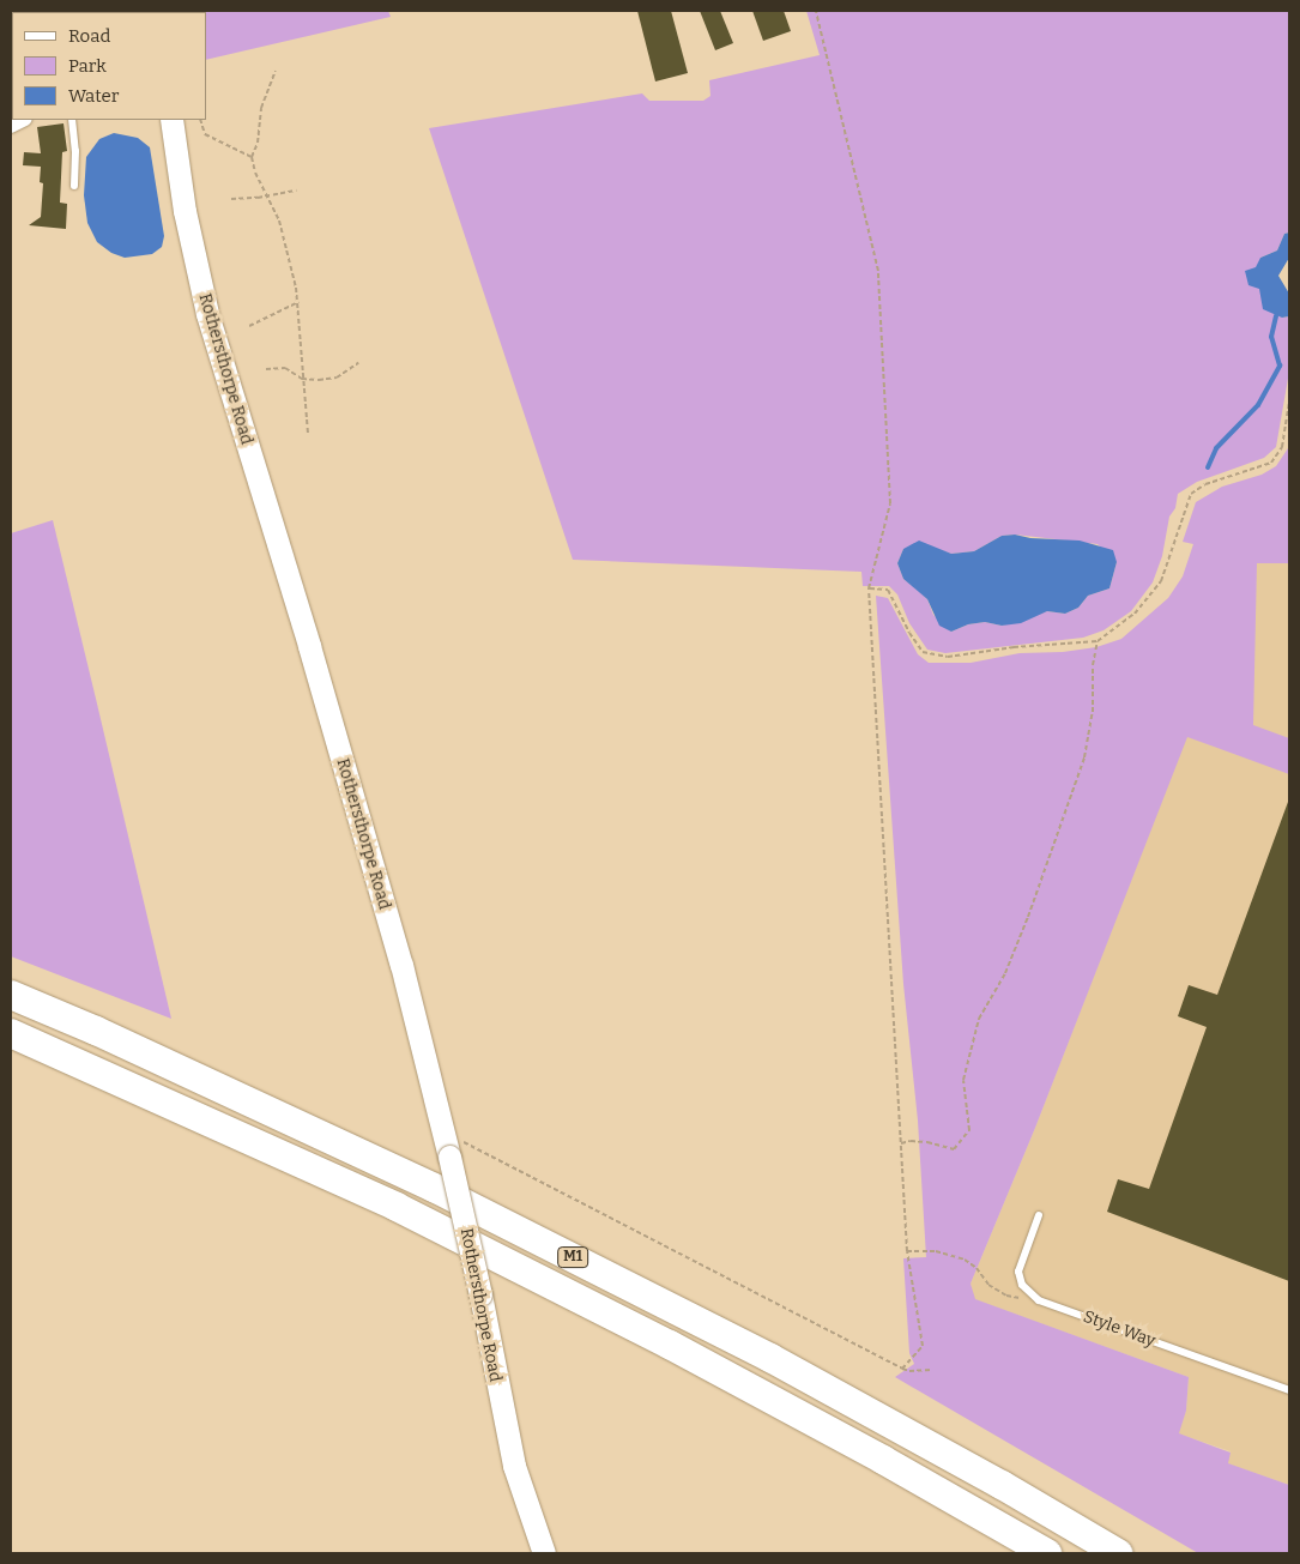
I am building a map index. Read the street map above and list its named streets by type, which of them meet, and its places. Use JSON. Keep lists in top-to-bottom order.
{
  "streets": {
    "highway": ["M1"],
    "street": ["Rothersthorpe Road"],
    "lane": ["Style Way"]
  },
  "legend": ["Road", "Park", "Water"]
}
